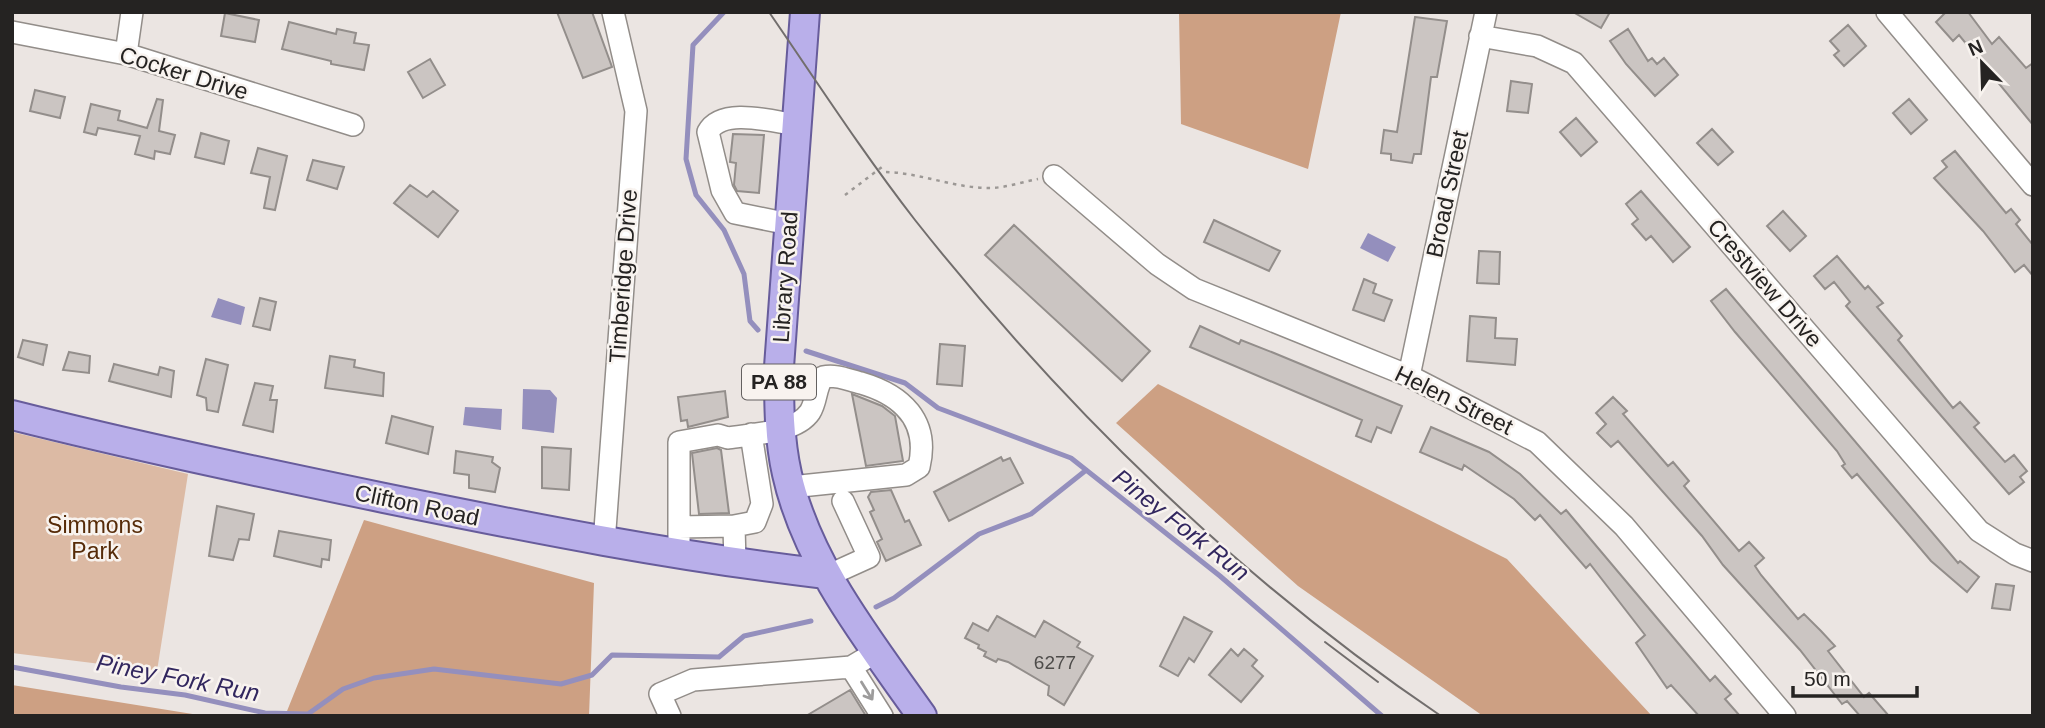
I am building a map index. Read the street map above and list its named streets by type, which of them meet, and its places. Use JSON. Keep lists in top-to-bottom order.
{
  "streets": {
    "main road": ["Library Road", "PA 88", "Clifton Road"],
    "street": [
      "Cocker Drive",
      "Broad Street",
      "Timberidge Drive",
      "Crestview Drive",
      "Helen Street"
    ]
  },
  "crossings": [
    ["Broad Street", "Crestview Drive"],
    ["Broad Street", "Helen Street"],
    ["Timberidge Drive", "Clifton Road"],
    ["Library Road", "Clifton Road"]
  ],
  "water": ["Piney Fork Run"],
  "parks": ["Simmons Park"],
  "house_numbers": ["6277"],
  "scale_bar": "50 m",
  "north": "top left"
}
